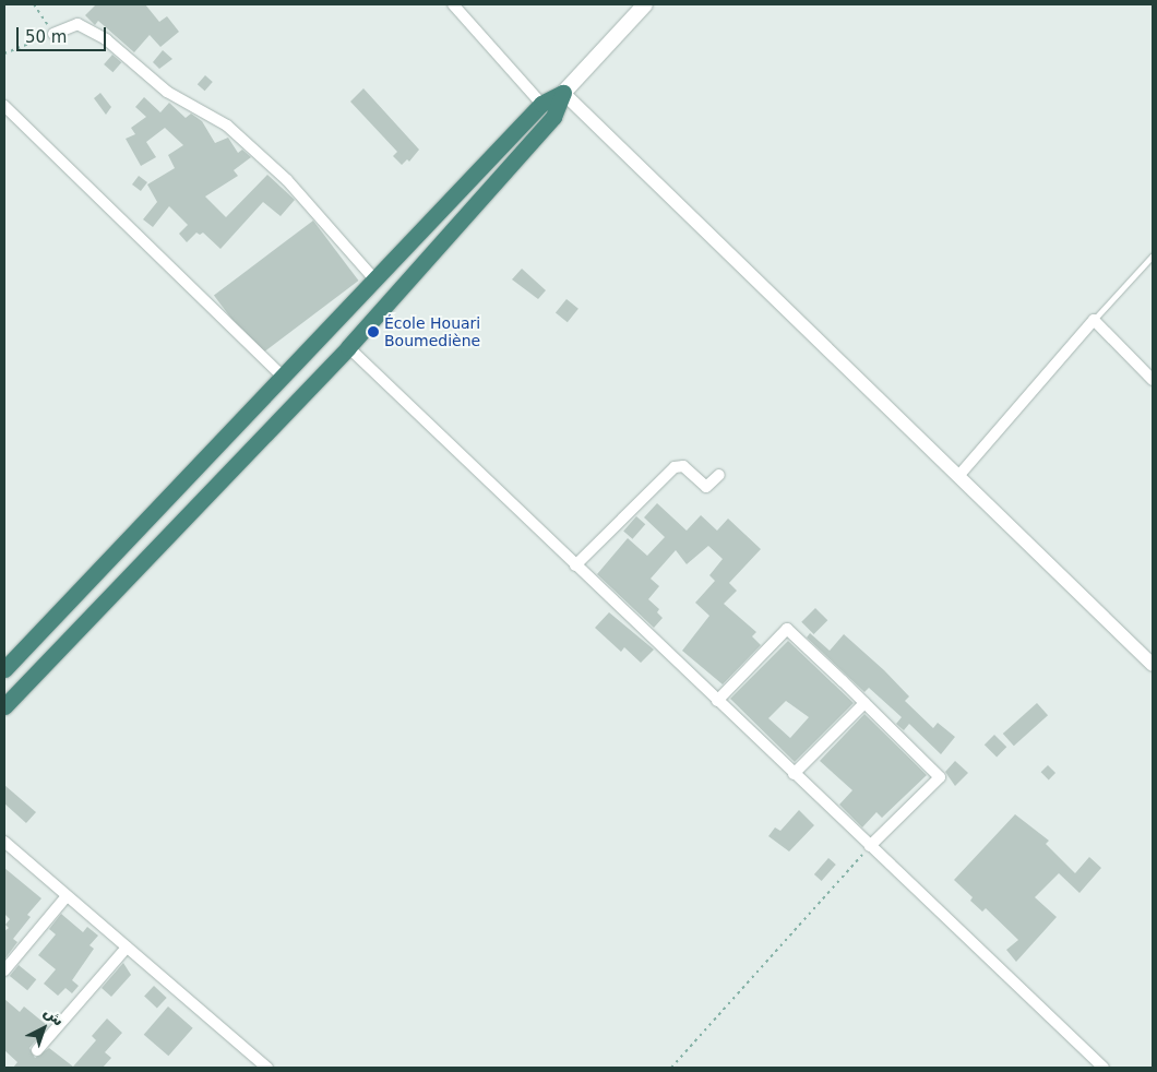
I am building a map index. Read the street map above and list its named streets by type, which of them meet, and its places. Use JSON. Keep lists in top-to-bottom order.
{
  "places": ["École Houari Boumediène"],
  "scale_bar": "50 m",
  "north": "top right"
}
